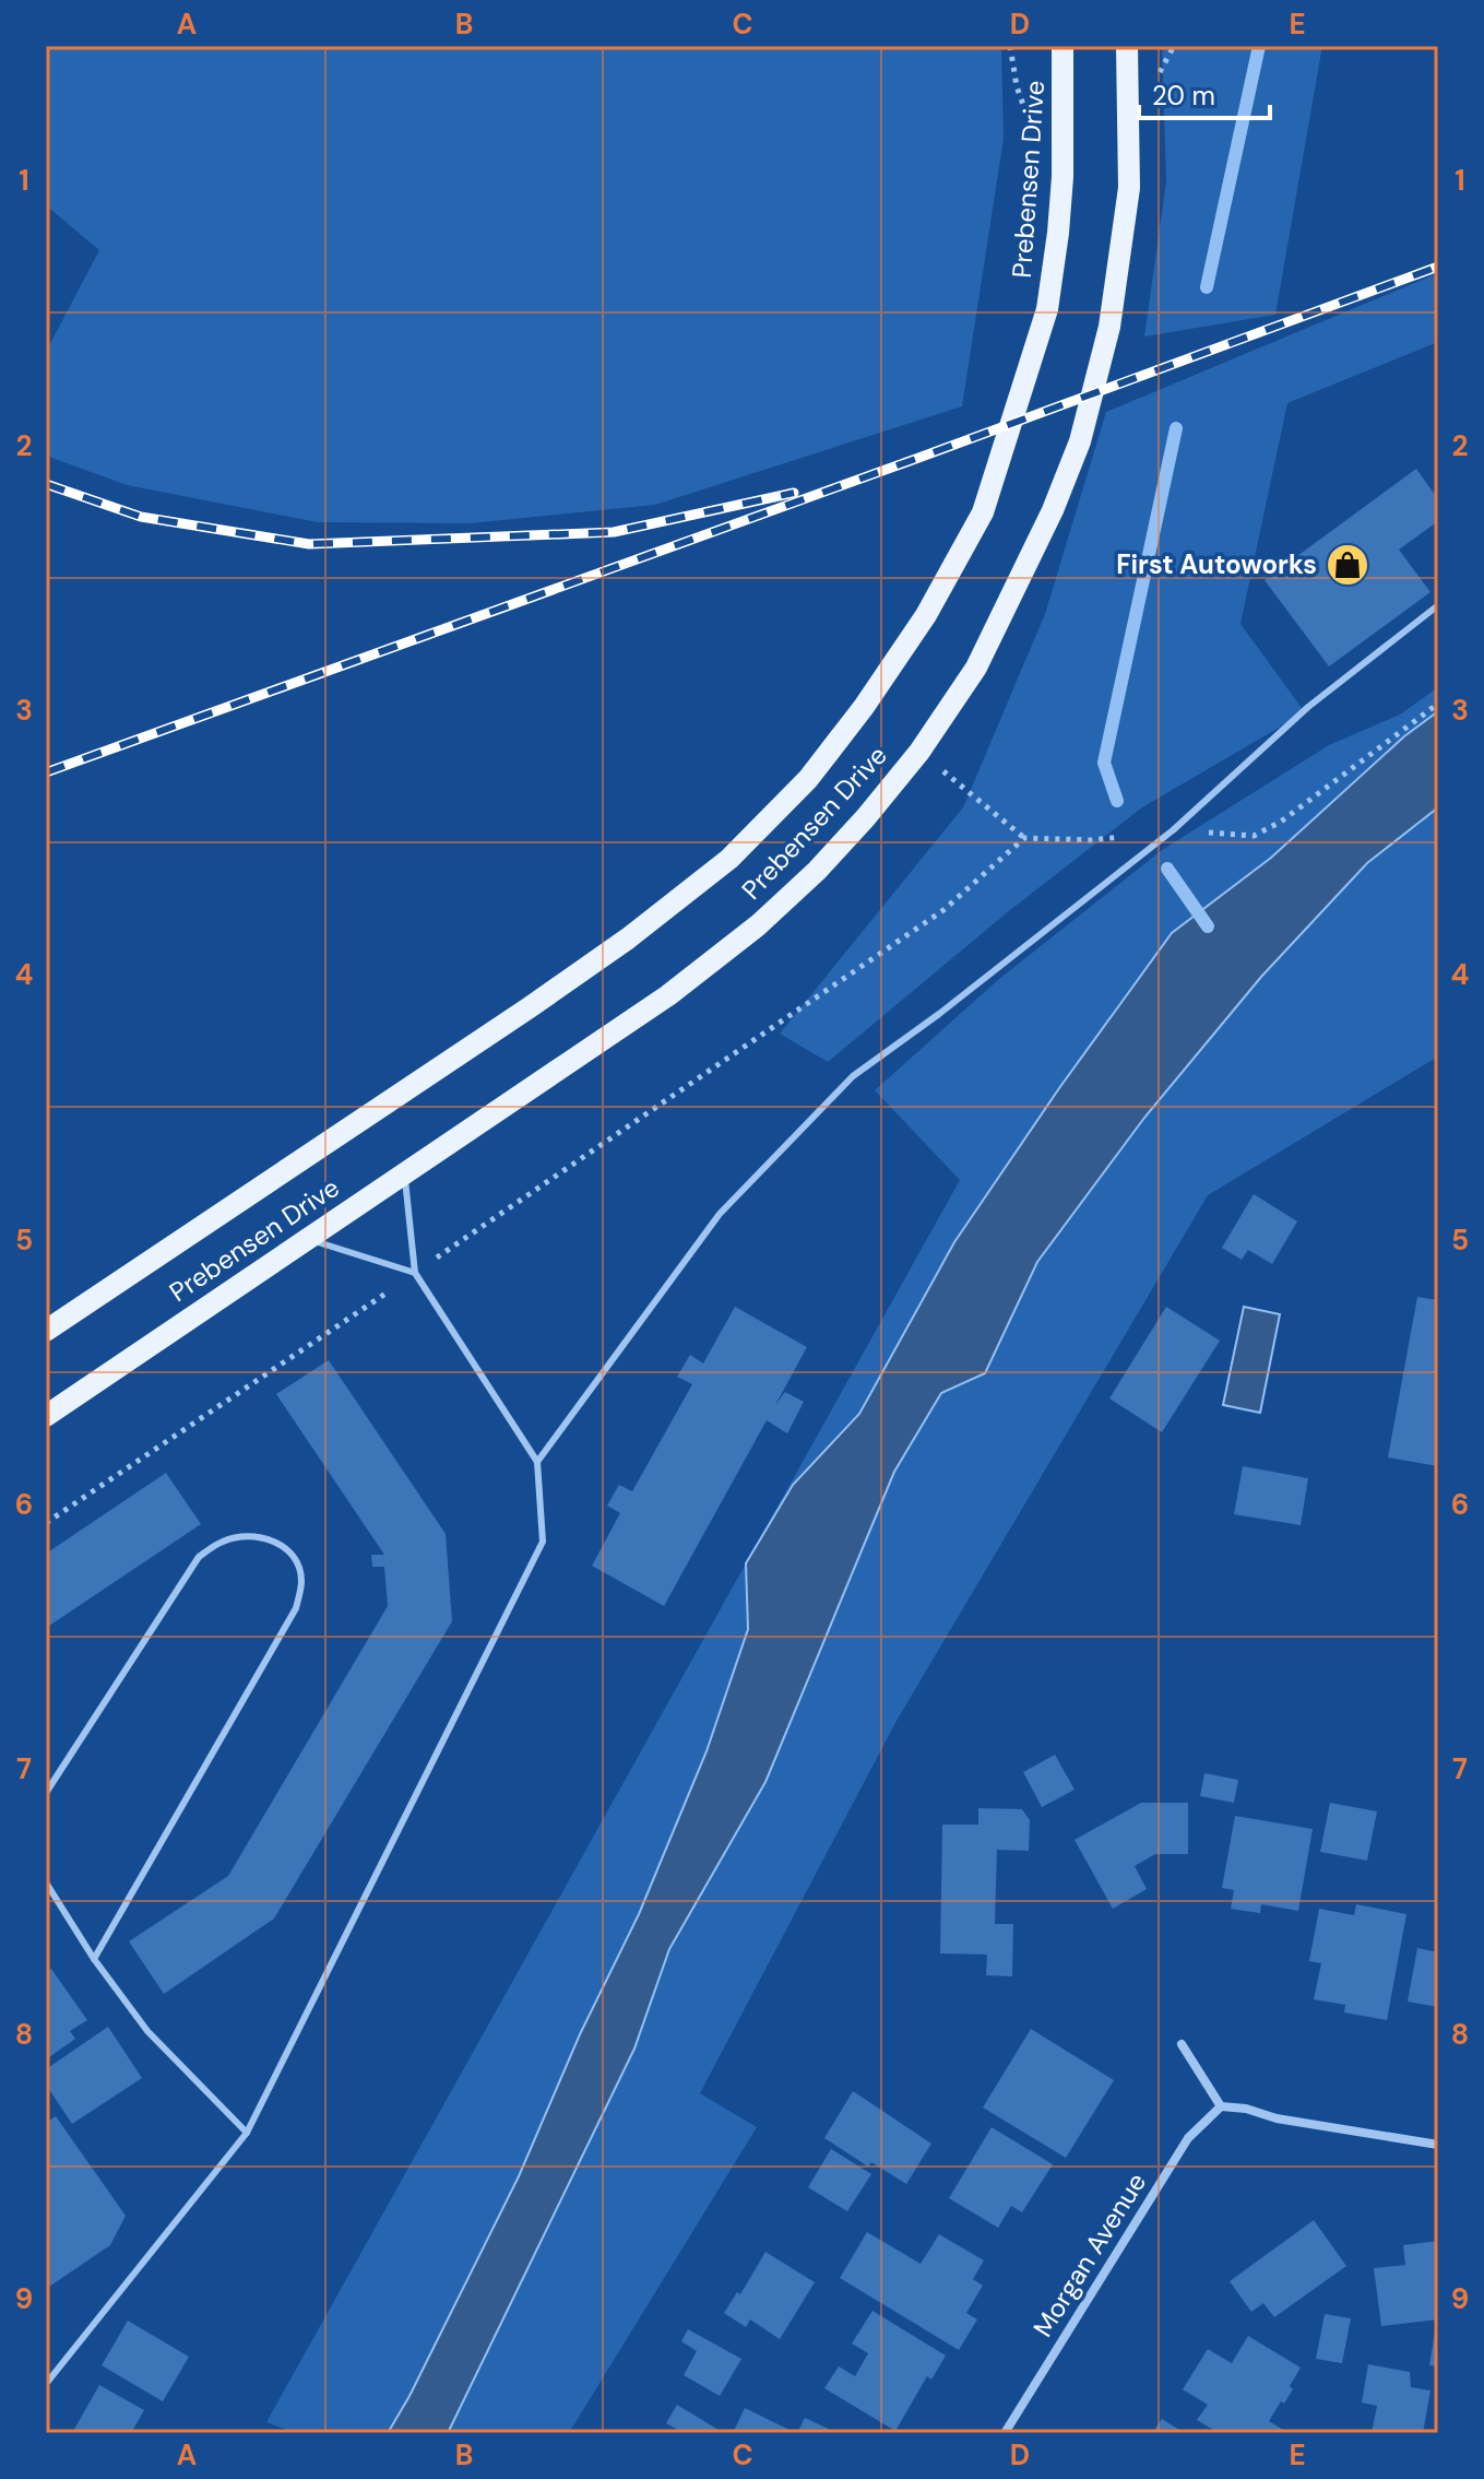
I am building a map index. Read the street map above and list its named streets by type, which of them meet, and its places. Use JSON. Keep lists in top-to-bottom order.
{
  "streets": {
    "main road": ["Prebensen Drive"],
    "street": ["Morgan Avenue"]
  },
  "places": {
    "shop": ["First Autoworks"]
  },
  "scale_bar": "20 m",
  "grid": {
    "columns": [
      "A",
      "B",
      "C",
      "D",
      "E"
    ],
    "rows": [
      "1",
      "2",
      "3",
      "4",
      "5",
      "6",
      "7",
      "8",
      "9"
    ]
  }
}
